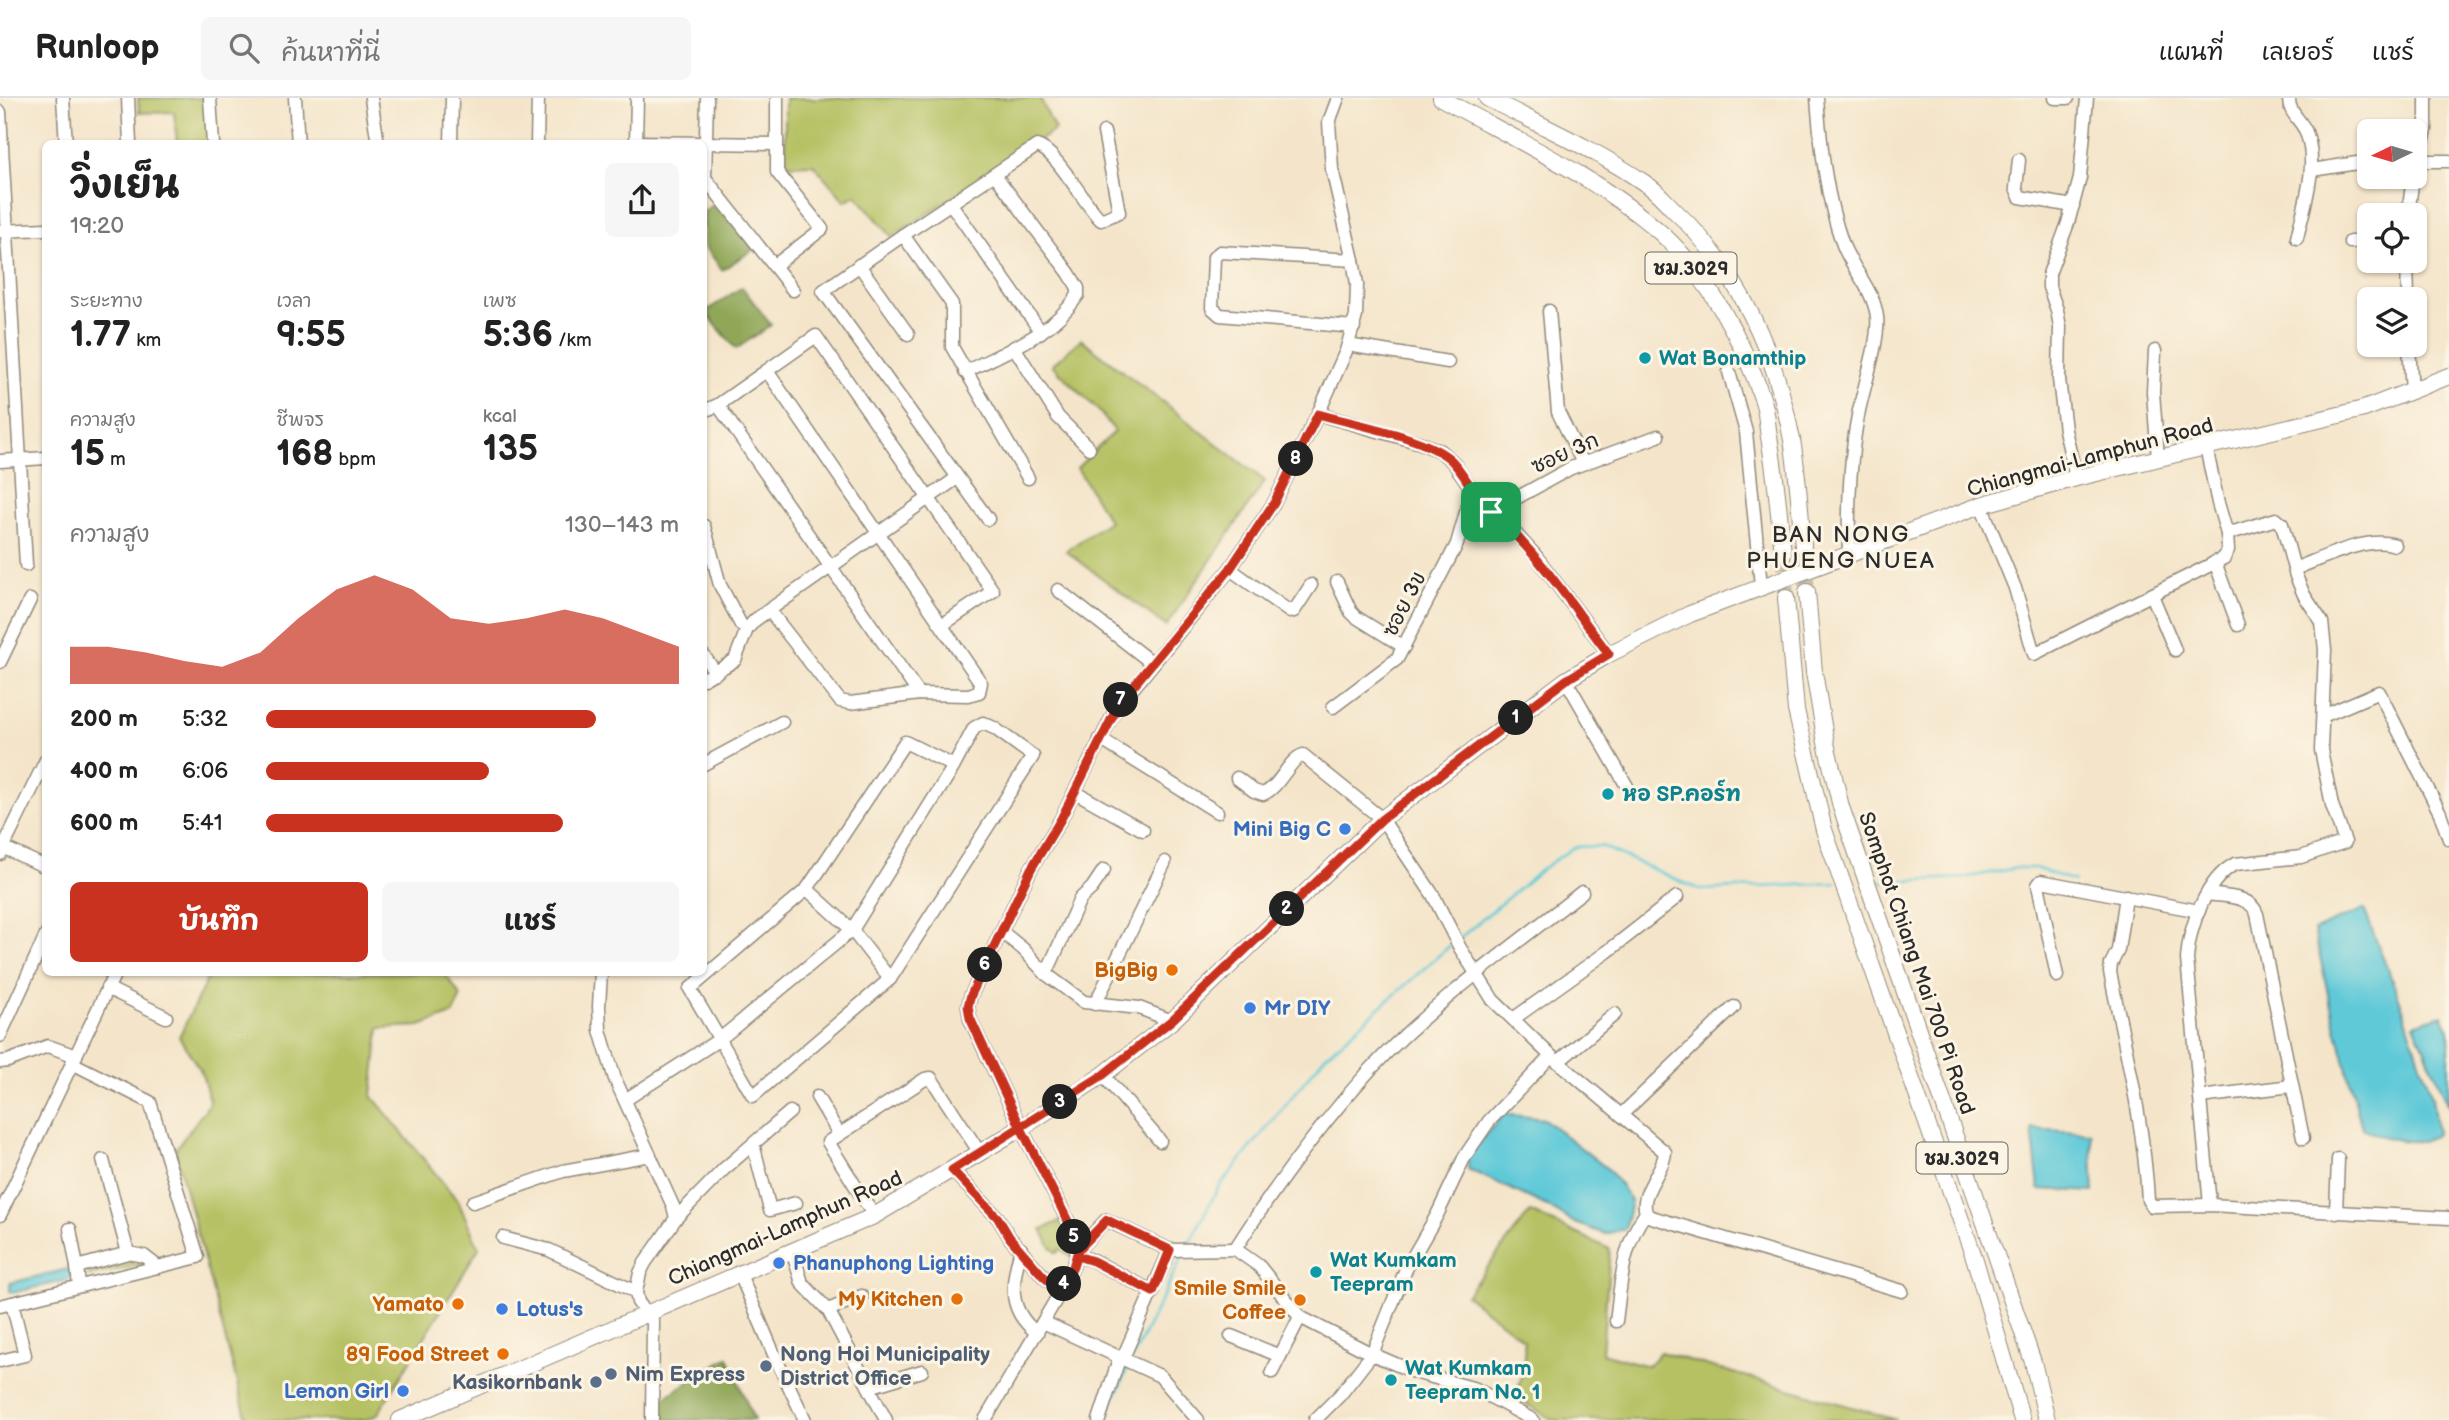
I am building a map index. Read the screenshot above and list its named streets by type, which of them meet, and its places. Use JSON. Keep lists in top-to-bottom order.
{
  "streets": {
    "main road": ["ชม.3029", "Chiangmai-Lamphun Road", "Somphot Chiang Mai 700 Pi Road"],
    "street": ["ซอย 3ก", "ซอย 3ข"]
  },
  "districts": ["BAN NONG PHUENG NUEA"],
  "places": [
    "Wat Bonamthip",
    "หอ SP.คอร์ท",
    "Mini Big C",
    "BigBig",
    "Mr DIY",
    "Phanuphong Lighting",
    "Wat Kumkam Teepram",
    "My Kitchen",
    "Smile Smile Coffee",
    "Yamato",
    "Lotus's",
    "89 Food Street",
    "Nong Hoi Municipality District Office",
    "Nim Express",
    "Wat Kumkam Teepram No. 1",
    "Kasikornbank",
    "Lemon Girl"
  ],
  "north": "left",
  "page": {
    "header": "Runloop",
    "search": "ค้นหาที่นี่",
    "nav": ["แผนที่", "เลเยอร์", "แชร์"],
    "heading": ["วิ่งเย็น", "19:20"],
    "stats": [
      ["ระยะทาง", "1.77 km"],
      ["เวลา", "9:55"],
      ["เพซ", "5:36 /km"],
      ["ความสูง", "15 m"],
      ["ชีพจร", "168 bpm"],
      ["kcal", "135"]
    ],
    "pins": [
      "8",
      "7",
      "1",
      "2",
      "6",
      "3",
      "5",
      "4"
    ],
    "chart": ["ความสูง", "130–143 m"],
    "list": [
      {
        "name": "200 m",
        "note": "5:32"
      },
      {
        "name": "400 m",
        "note": "6:06"
      },
      {
        "name": "600 m",
        "note": "5:41"
      }
    ],
    "buttons": ["บันทึก", "แชร์"]
  }
}
